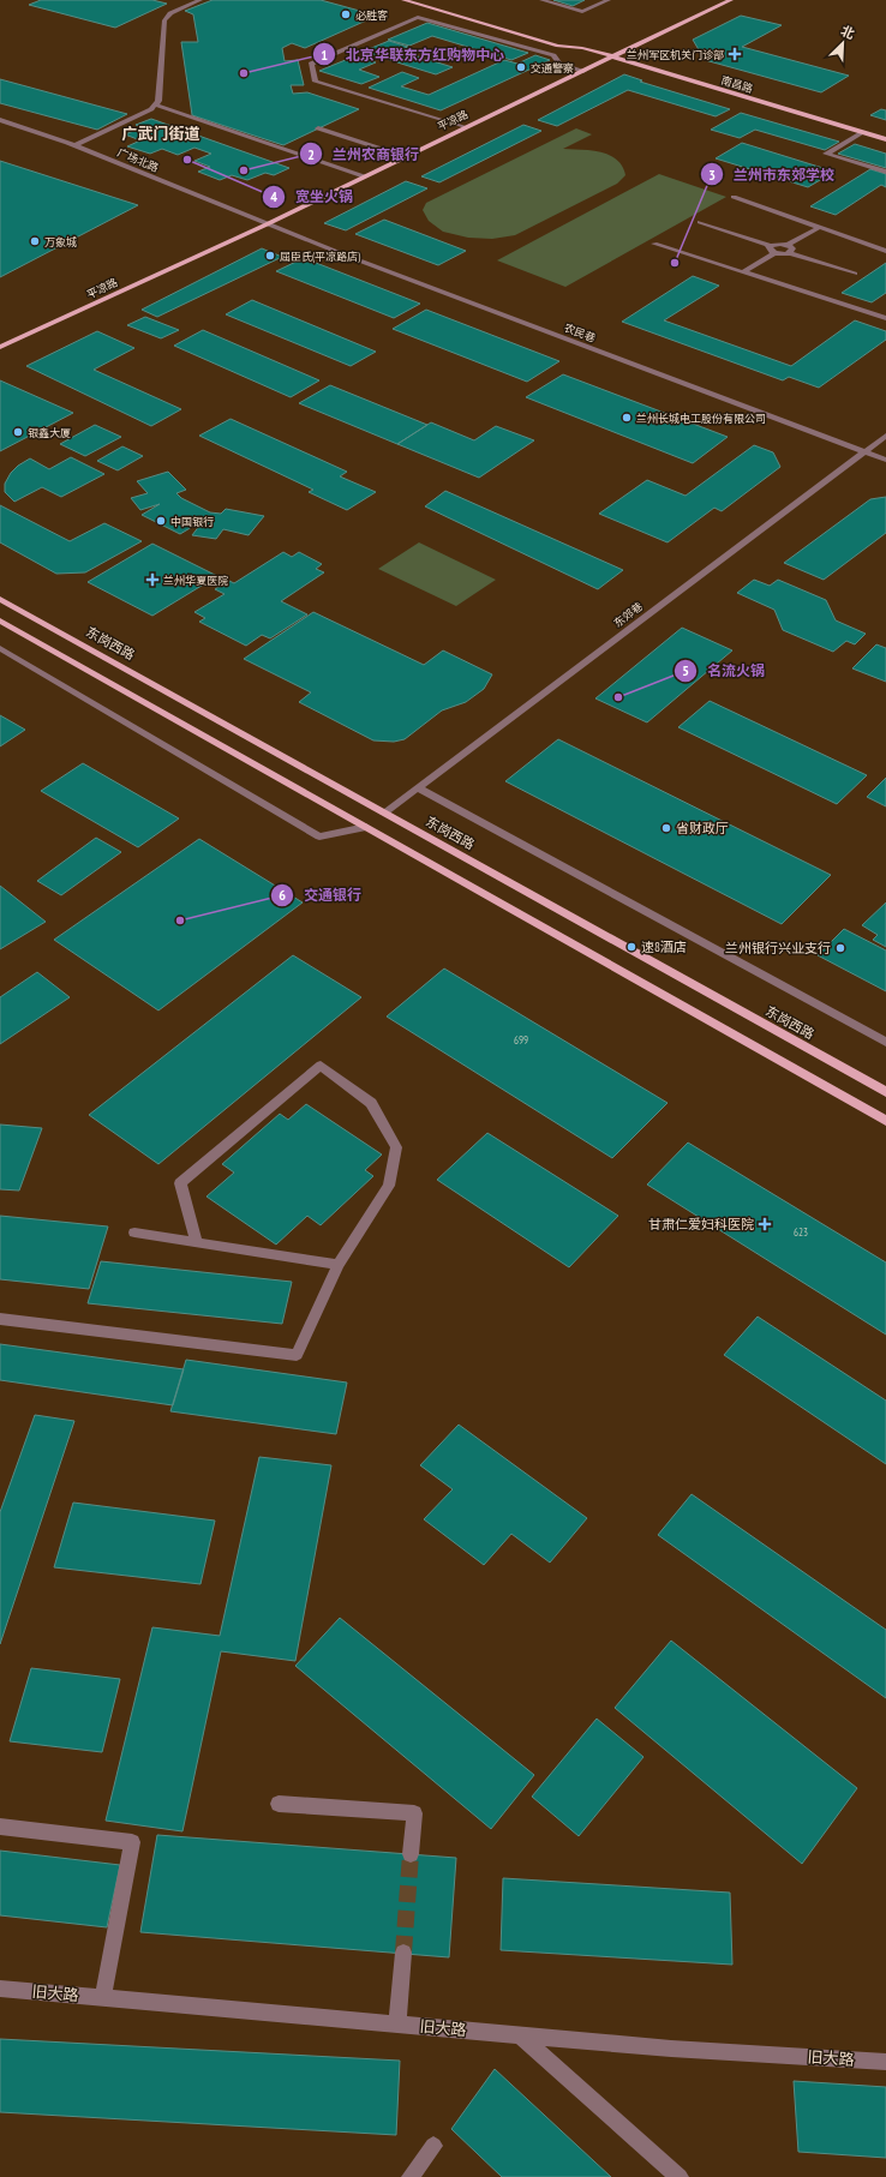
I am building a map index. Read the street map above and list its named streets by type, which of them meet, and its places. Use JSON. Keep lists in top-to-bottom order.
{
  "streets": {
    "main road": ["南昌路", "平凉路", "东岗西路"],
    "street": [
      "广场北路",
      "农民巷",
      "东郊巷",
      "旧大路"
    ]
  },
  "crossings": [
    ["南昌路", "平凉路"],
    ["平凉路", "广场北路"],
    ["平凉路", "农民巷"],
    ["广场北路", "农民巷"],
    ["农民巷", "东郊巷"],
    ["东郊巷", "东岗西路"]
  ],
  "districts": ["广武门街道"],
  "places": {
    "other": [
      "必胜客",
      "交通警察",
      "北京华联东方红购物中心",
      "宽坐火锅",
      "兰州农商银行",
      "万象城",
      "屈臣氏(平凉路店)",
      "兰州市东郊学校",
      "兰州长城电工股份有限公司",
      "银鑫大厦",
      "中国银行",
      "名流火锅",
      "省财政厅",
      "交通银行",
      "速8酒店",
      "兰州银行兴业支行"
    ],
    "health": ["兰州军区机关门诊部", "兰州华夏医院", "甘肃仁爱妇科医院"]
  },
  "house_numbers": ["699", "623"],
  "north": "top right"
}
